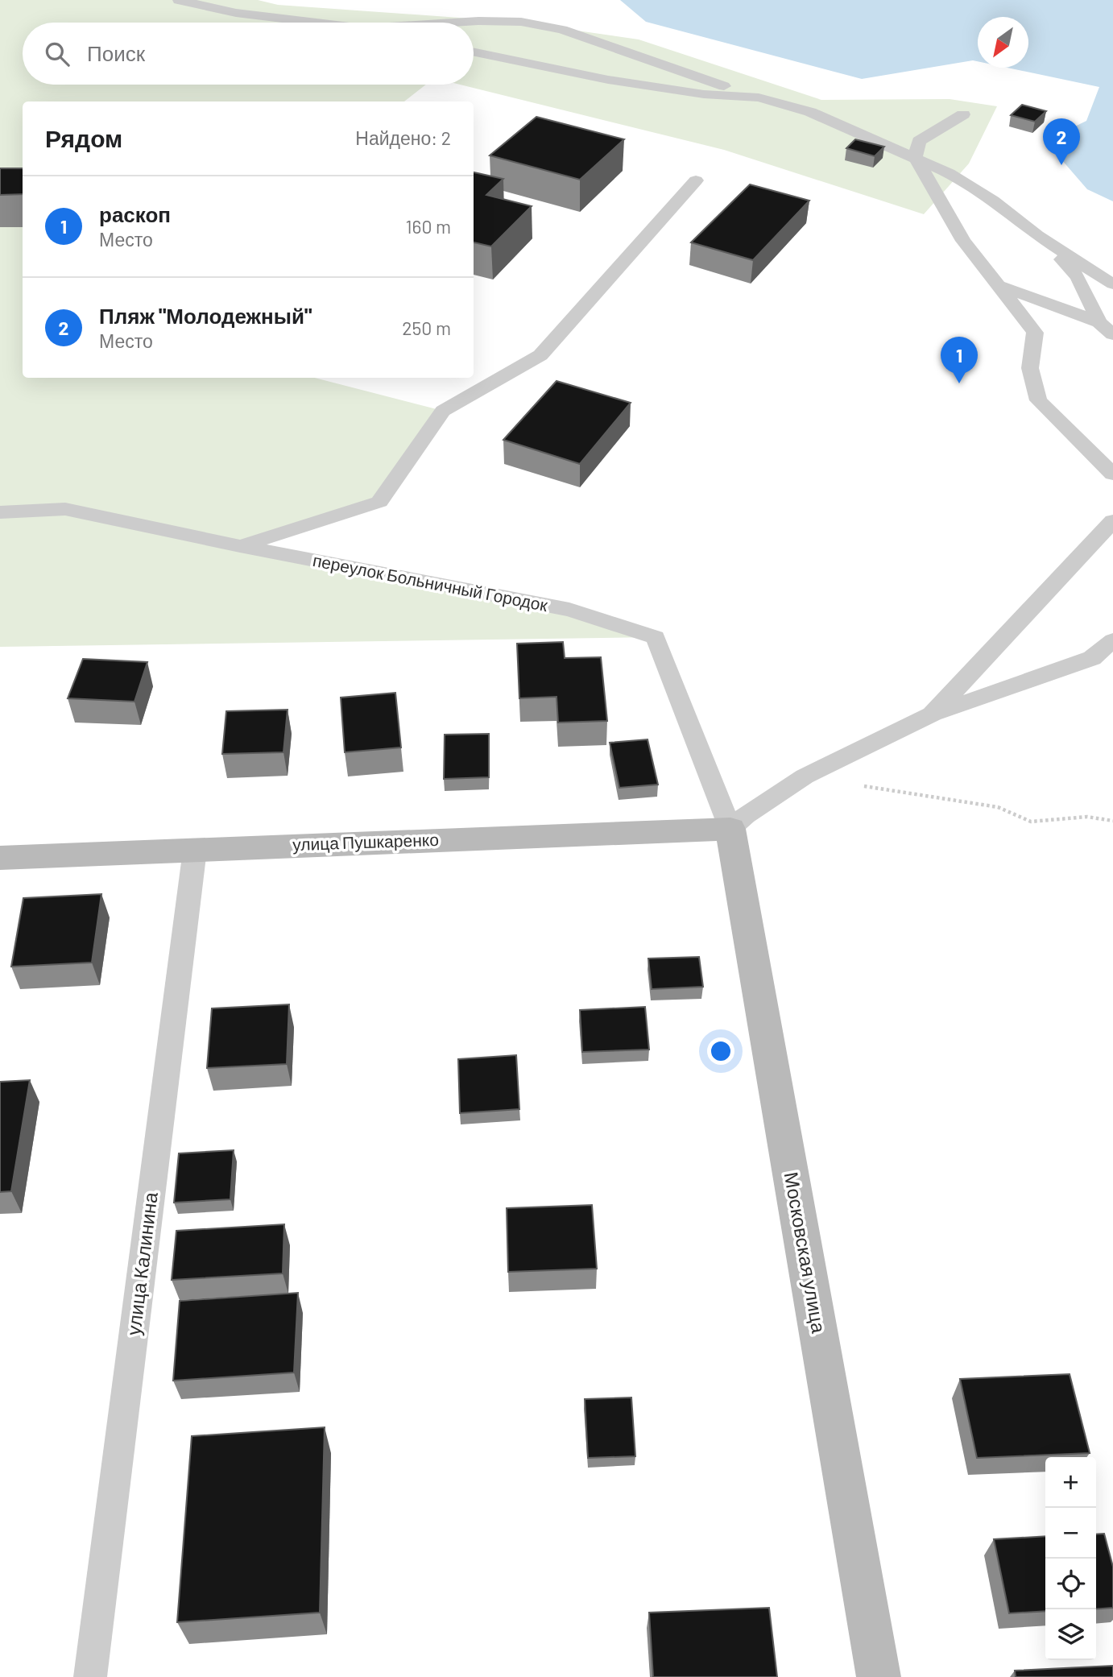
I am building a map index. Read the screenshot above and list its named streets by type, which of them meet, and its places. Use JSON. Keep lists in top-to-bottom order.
{
  "streets": {
    "main road": ["улица Пушкаренко", "Московская улица"],
    "lane": ["переулок Больничный Городок", "улица Калинина"]
  },
  "crossings": [
    ["переулок Больничный Городок", "улица Пушкаренко"],
    ["переулок Больничный Городок", "Московская улица"],
    ["улица Пушкаренко", "Московская улица"],
    ["улица Пушкаренко", "улица Калинина"]
  ],
  "north": "bottom left",
  "page": {
    "search": "Поиск",
    "heading": ["Рядом", "Найдено: 2"],
    "pins": ["2", "1"],
    "list": [
      {
        "mark": "1",
        "name": "раскоп",
        "note": "Место",
        "value": "160 m"
      },
      {
        "mark": "2",
        "name": "Пляж \"Молодежный\"",
        "note": "Место",
        "value": "250 m"
      }
    ],
    "map_buttons": ["+", "−"]
  }
}
